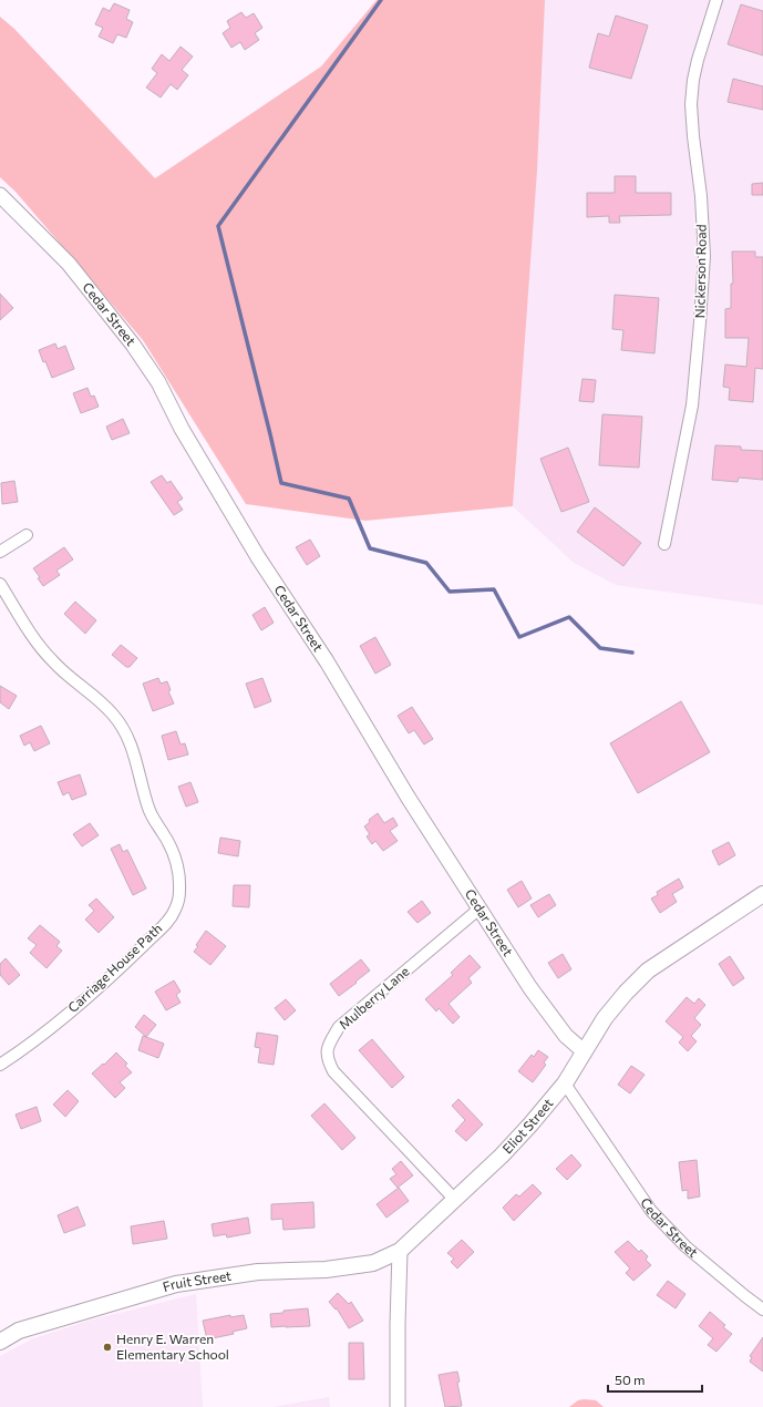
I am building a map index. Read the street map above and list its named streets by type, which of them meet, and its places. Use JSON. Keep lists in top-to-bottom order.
{
  "streets": {
    "main road": ["Eliot Street", "Fruit Street"],
    "street": [
      "Nickerson Road",
      "Cedar Street",
      "Carriage House Path",
      "Mulberry Lane"
    ]
  },
  "crossings": [
    ["Cedar Street", "Mulberry Lane"],
    ["Cedar Street", "Eliot Street"],
    ["Mulberry Lane", "Eliot Street"],
    ["Eliot Street", "Fruit Street"]
  ],
  "places": ["Henry E. Warren Elementary School"],
  "scale_bar": "50 m"
}
